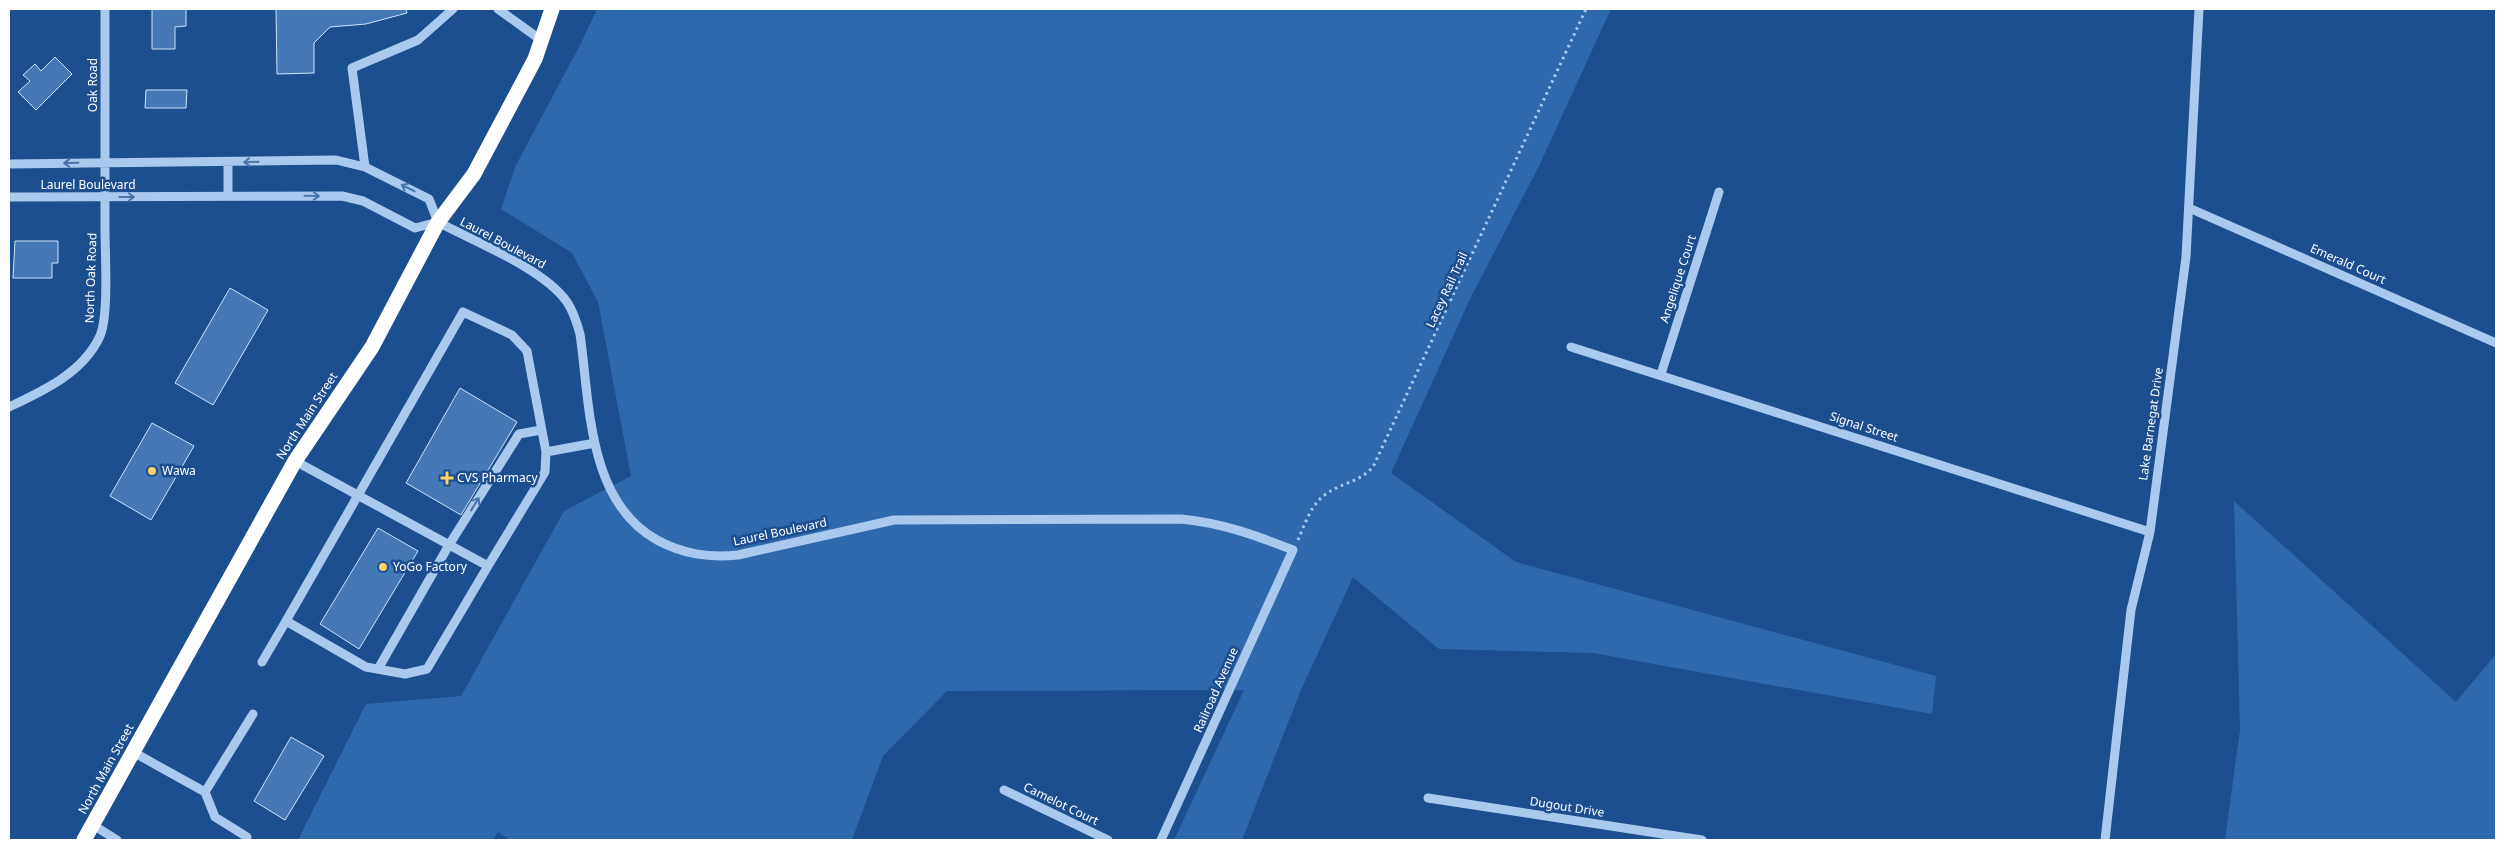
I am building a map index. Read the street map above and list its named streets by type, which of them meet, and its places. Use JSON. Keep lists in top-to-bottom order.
{
  "streets": {
    "highway": ["North Main Street"],
    "street": [
      "Oak Road",
      "Laurel Boulevard",
      "Emerald Court",
      "North Oak Road",
      "Angelique Court",
      "Lake Barnegat Drive",
      "Signal Street",
      "Railroad Avenue",
      "Camelot Court",
      "Dugout Drive"
    ],
    "path": ["Lacey Rail Trail"]
  },
  "crossings": [
    ["Oak Road", "Laurel Boulevard"],
    ["Oak Road", "North Oak Road"],
    ["Laurel Boulevard", "North Oak Road"],
    ["Laurel Boulevard", "Lacey Rail Trail"],
    ["Laurel Boulevard", "North Main Street"],
    ["Laurel Boulevard", "Railroad Avenue"],
    ["Emerald Court", "Lake Barnegat Drive"],
    ["Angelique Court", "Signal Street"],
    ["Lacey Rail Trail", "Railroad Avenue"],
    ["Lake Barnegat Drive", "Signal Street"]
  ],
  "places": {
    "other": ["Wawa", "YoGo Factory"],
    "health": ["CVS Pharmacy"]
  }
}
